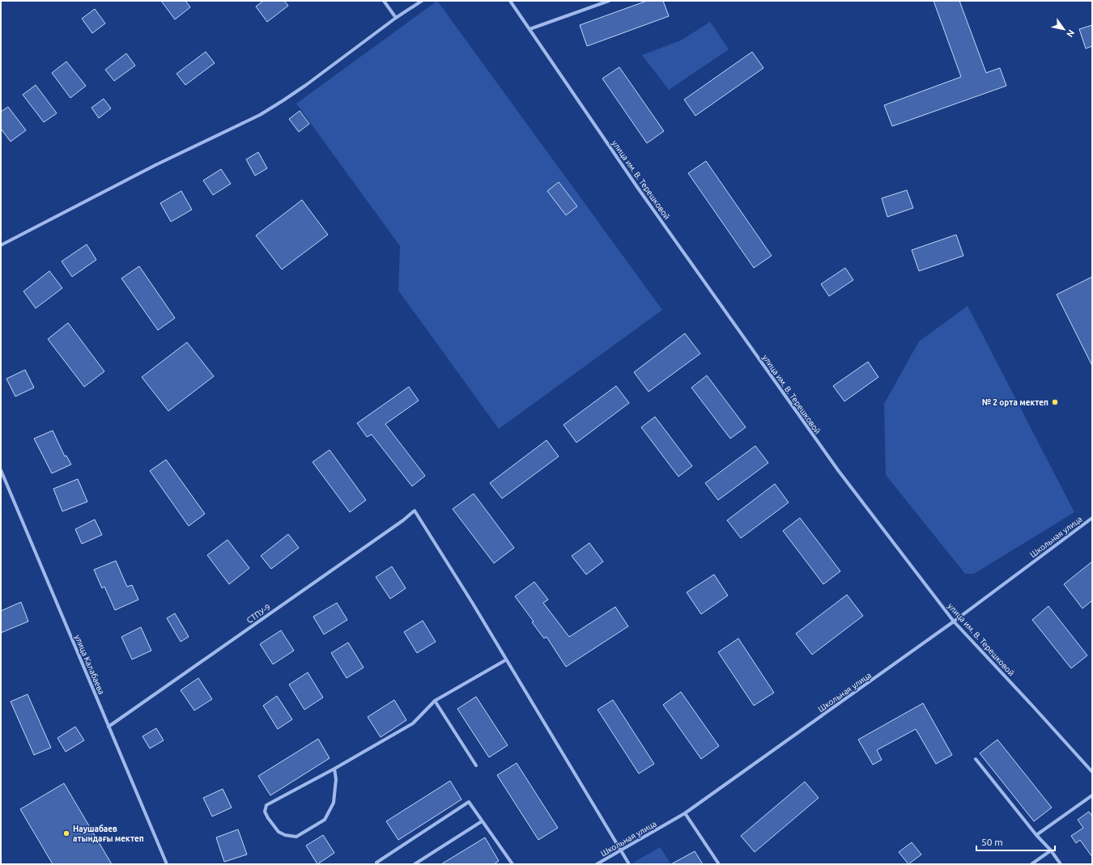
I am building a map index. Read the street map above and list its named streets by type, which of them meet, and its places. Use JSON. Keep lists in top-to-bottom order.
{
  "streets": {
    "street": [
      "улица им. В. Терешковой",
      "Школьная улица",
      "СТПУ-9",
      "улица Калабаева"
    ]
  },
  "crossings": [
    ["улица им. В. Терешковой", "Школьная улица"],
    ["СТПУ-9", "улица Калабаева"]
  ],
  "places": ["№ 2 орта мектеп", "Наушабаев атындағы мектеп"],
  "scale_bar": "50 m",
  "north": "bottom right"
}
